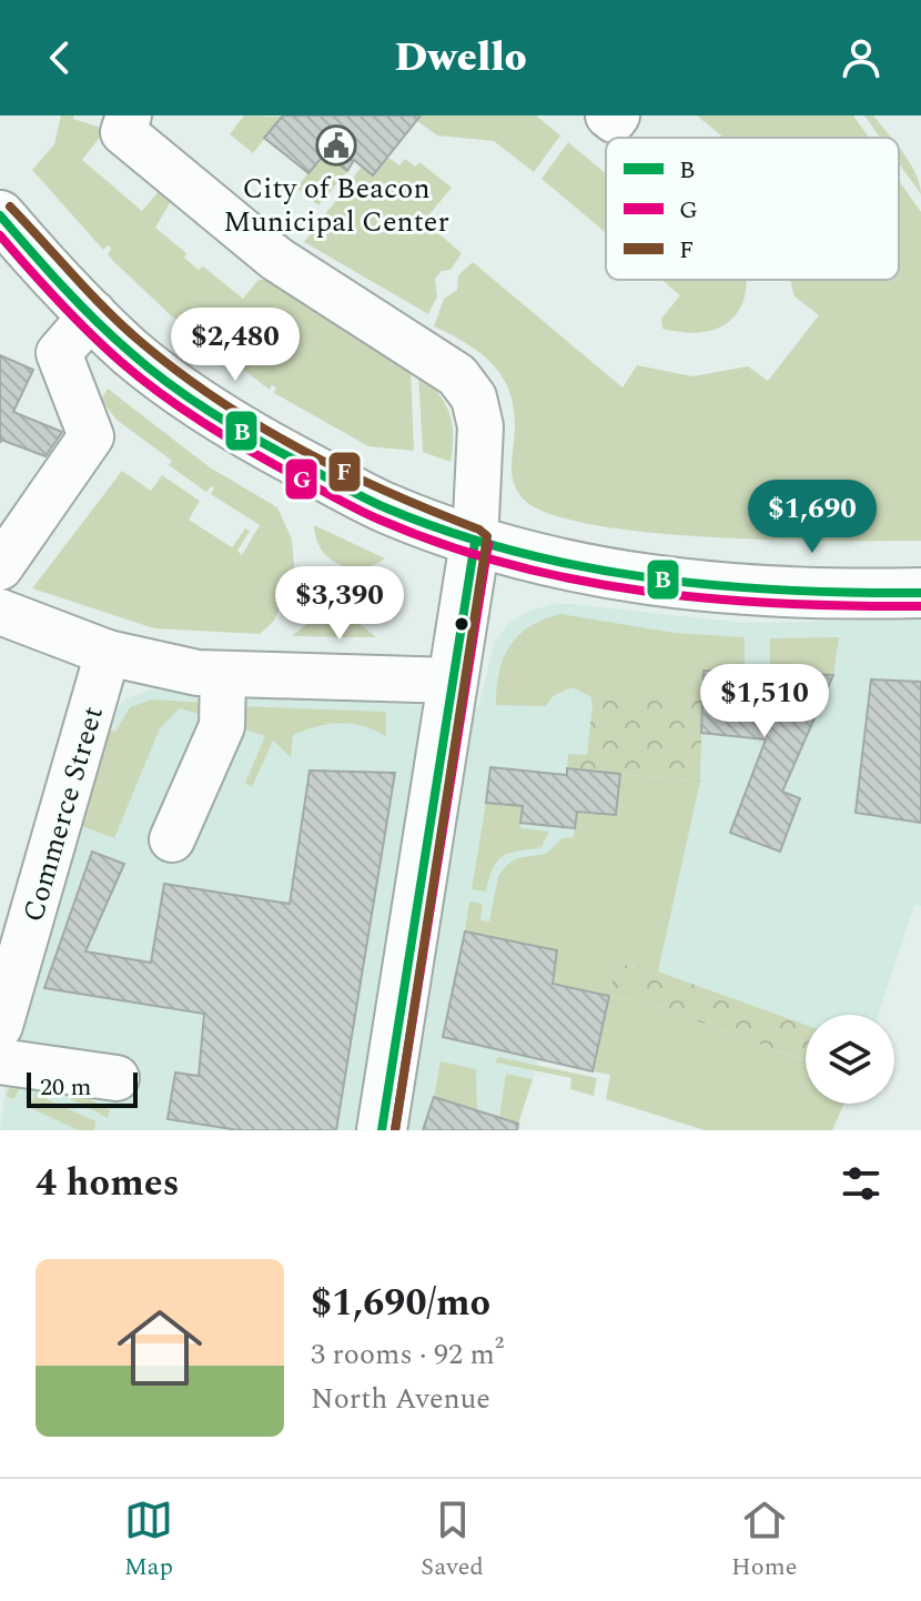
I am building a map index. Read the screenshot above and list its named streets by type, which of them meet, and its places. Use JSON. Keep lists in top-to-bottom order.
{
  "streets": {
    "street": ["Commerce Street"]
  },
  "places": {
    "public building": ["City of Beacon Municipal Center"]
  },
  "lines": ["transit line F", "transit line B", "transit line G"],
  "legend": ["B", "G", "F"],
  "scale_bar": "20 m",
  "page": {
    "header": "Dwello",
    "price": [
      "$2,480",
      "$1,690",
      "$3,390",
      "$1,510"
    ],
    "scale": "20 m",
    "heading": "4 homes",
    "list": [
      {
        "name": "$1,690/mo",
        "note": "3 rooms · 92 m² · North Avenue"
      }
    ],
    "tabs": ["Map", "Saved", "Home"]
  }
}
